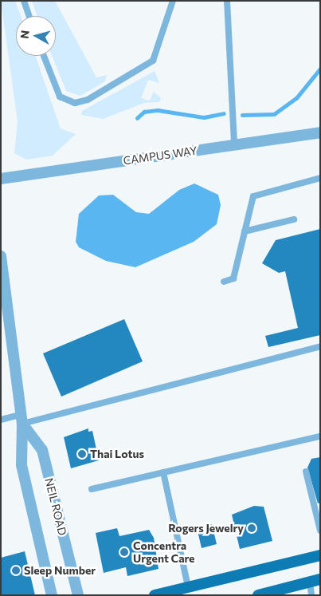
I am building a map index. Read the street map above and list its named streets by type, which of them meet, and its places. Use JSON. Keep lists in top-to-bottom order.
{
  "streets": {
    "street": ["CAMPUS WAY", "NEIL ROAD"]
  },
  "places": [
    "Thai Lotus",
    "Rogers Jewelry",
    "Concentra Urgent Care",
    "Sleep Number"
  ],
  "north": "left"
}
